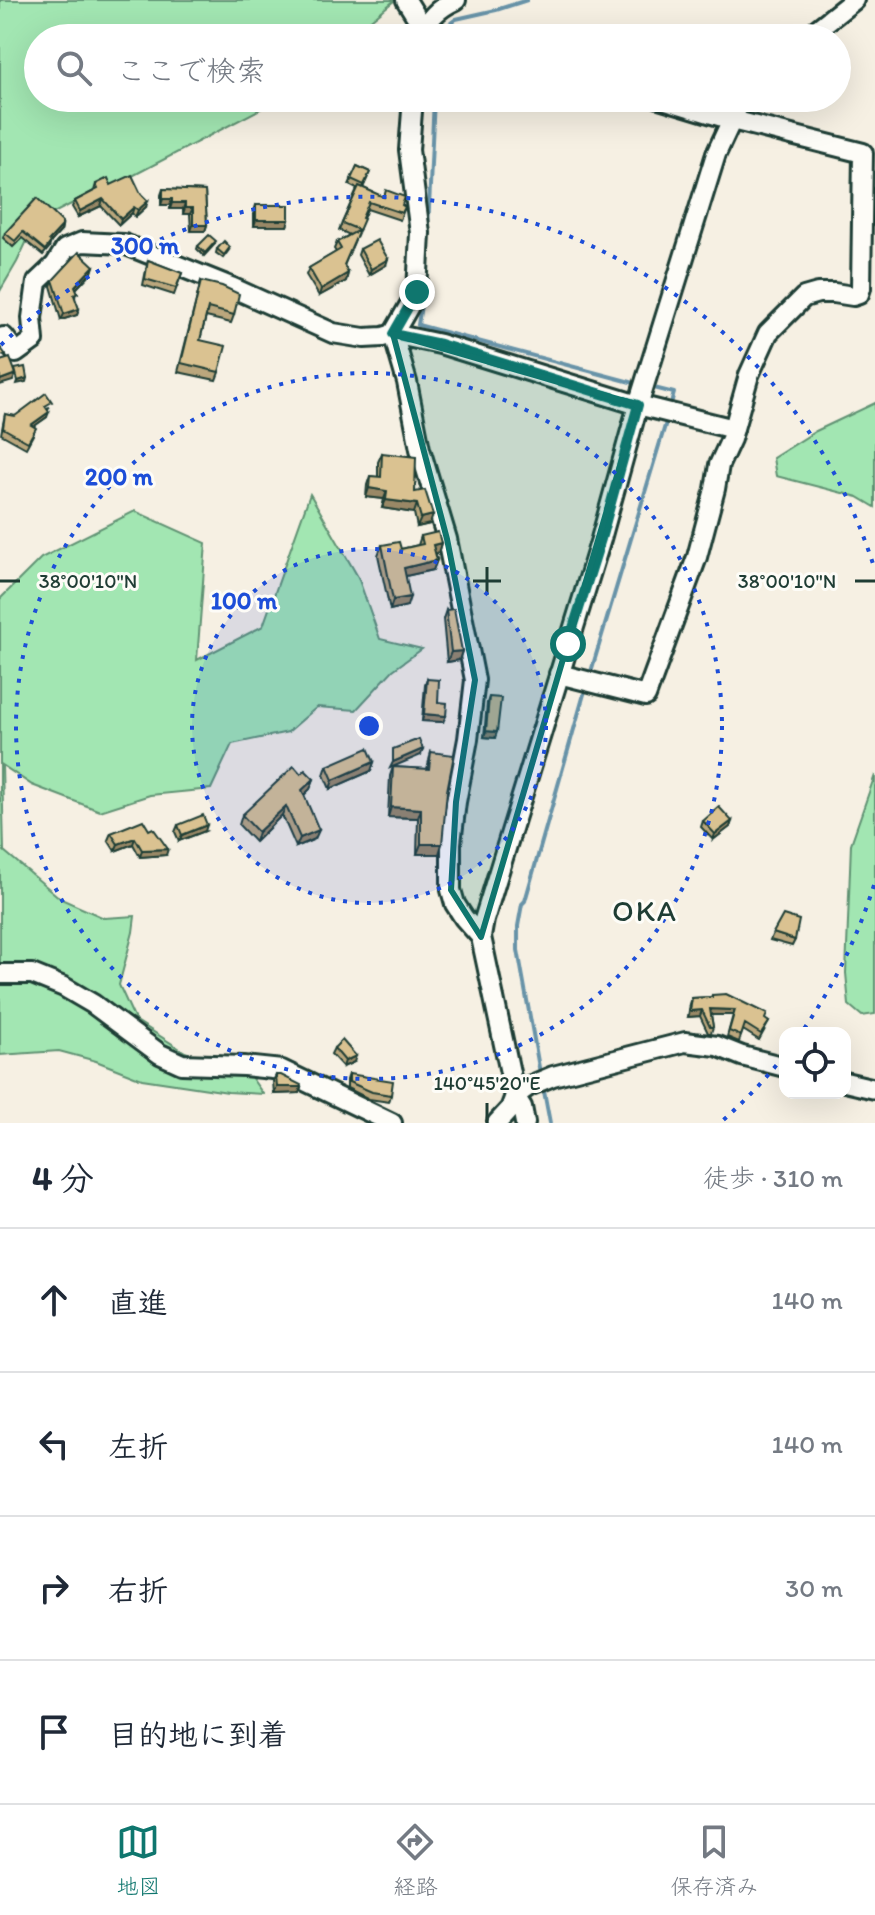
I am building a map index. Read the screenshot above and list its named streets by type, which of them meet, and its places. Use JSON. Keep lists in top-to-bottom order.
{
  "districts": ["OKA"],
  "page": {
    "search": "ここで検索",
    "heading": ["4 分", "徒歩 · 310 m"],
    "list": [
      ["直進", "140 m"],
      ["左折", "140 m"],
      ["右折", "30 m"],
      "目的地に到着"
    ],
    "nav": ["地図", "経路", "保存済み"]
  },
  "coordinates": ["38°00'10\"N", "140°45'20\"E"],
  "rings": ["300 m", "200 m", "100 m"]
}
